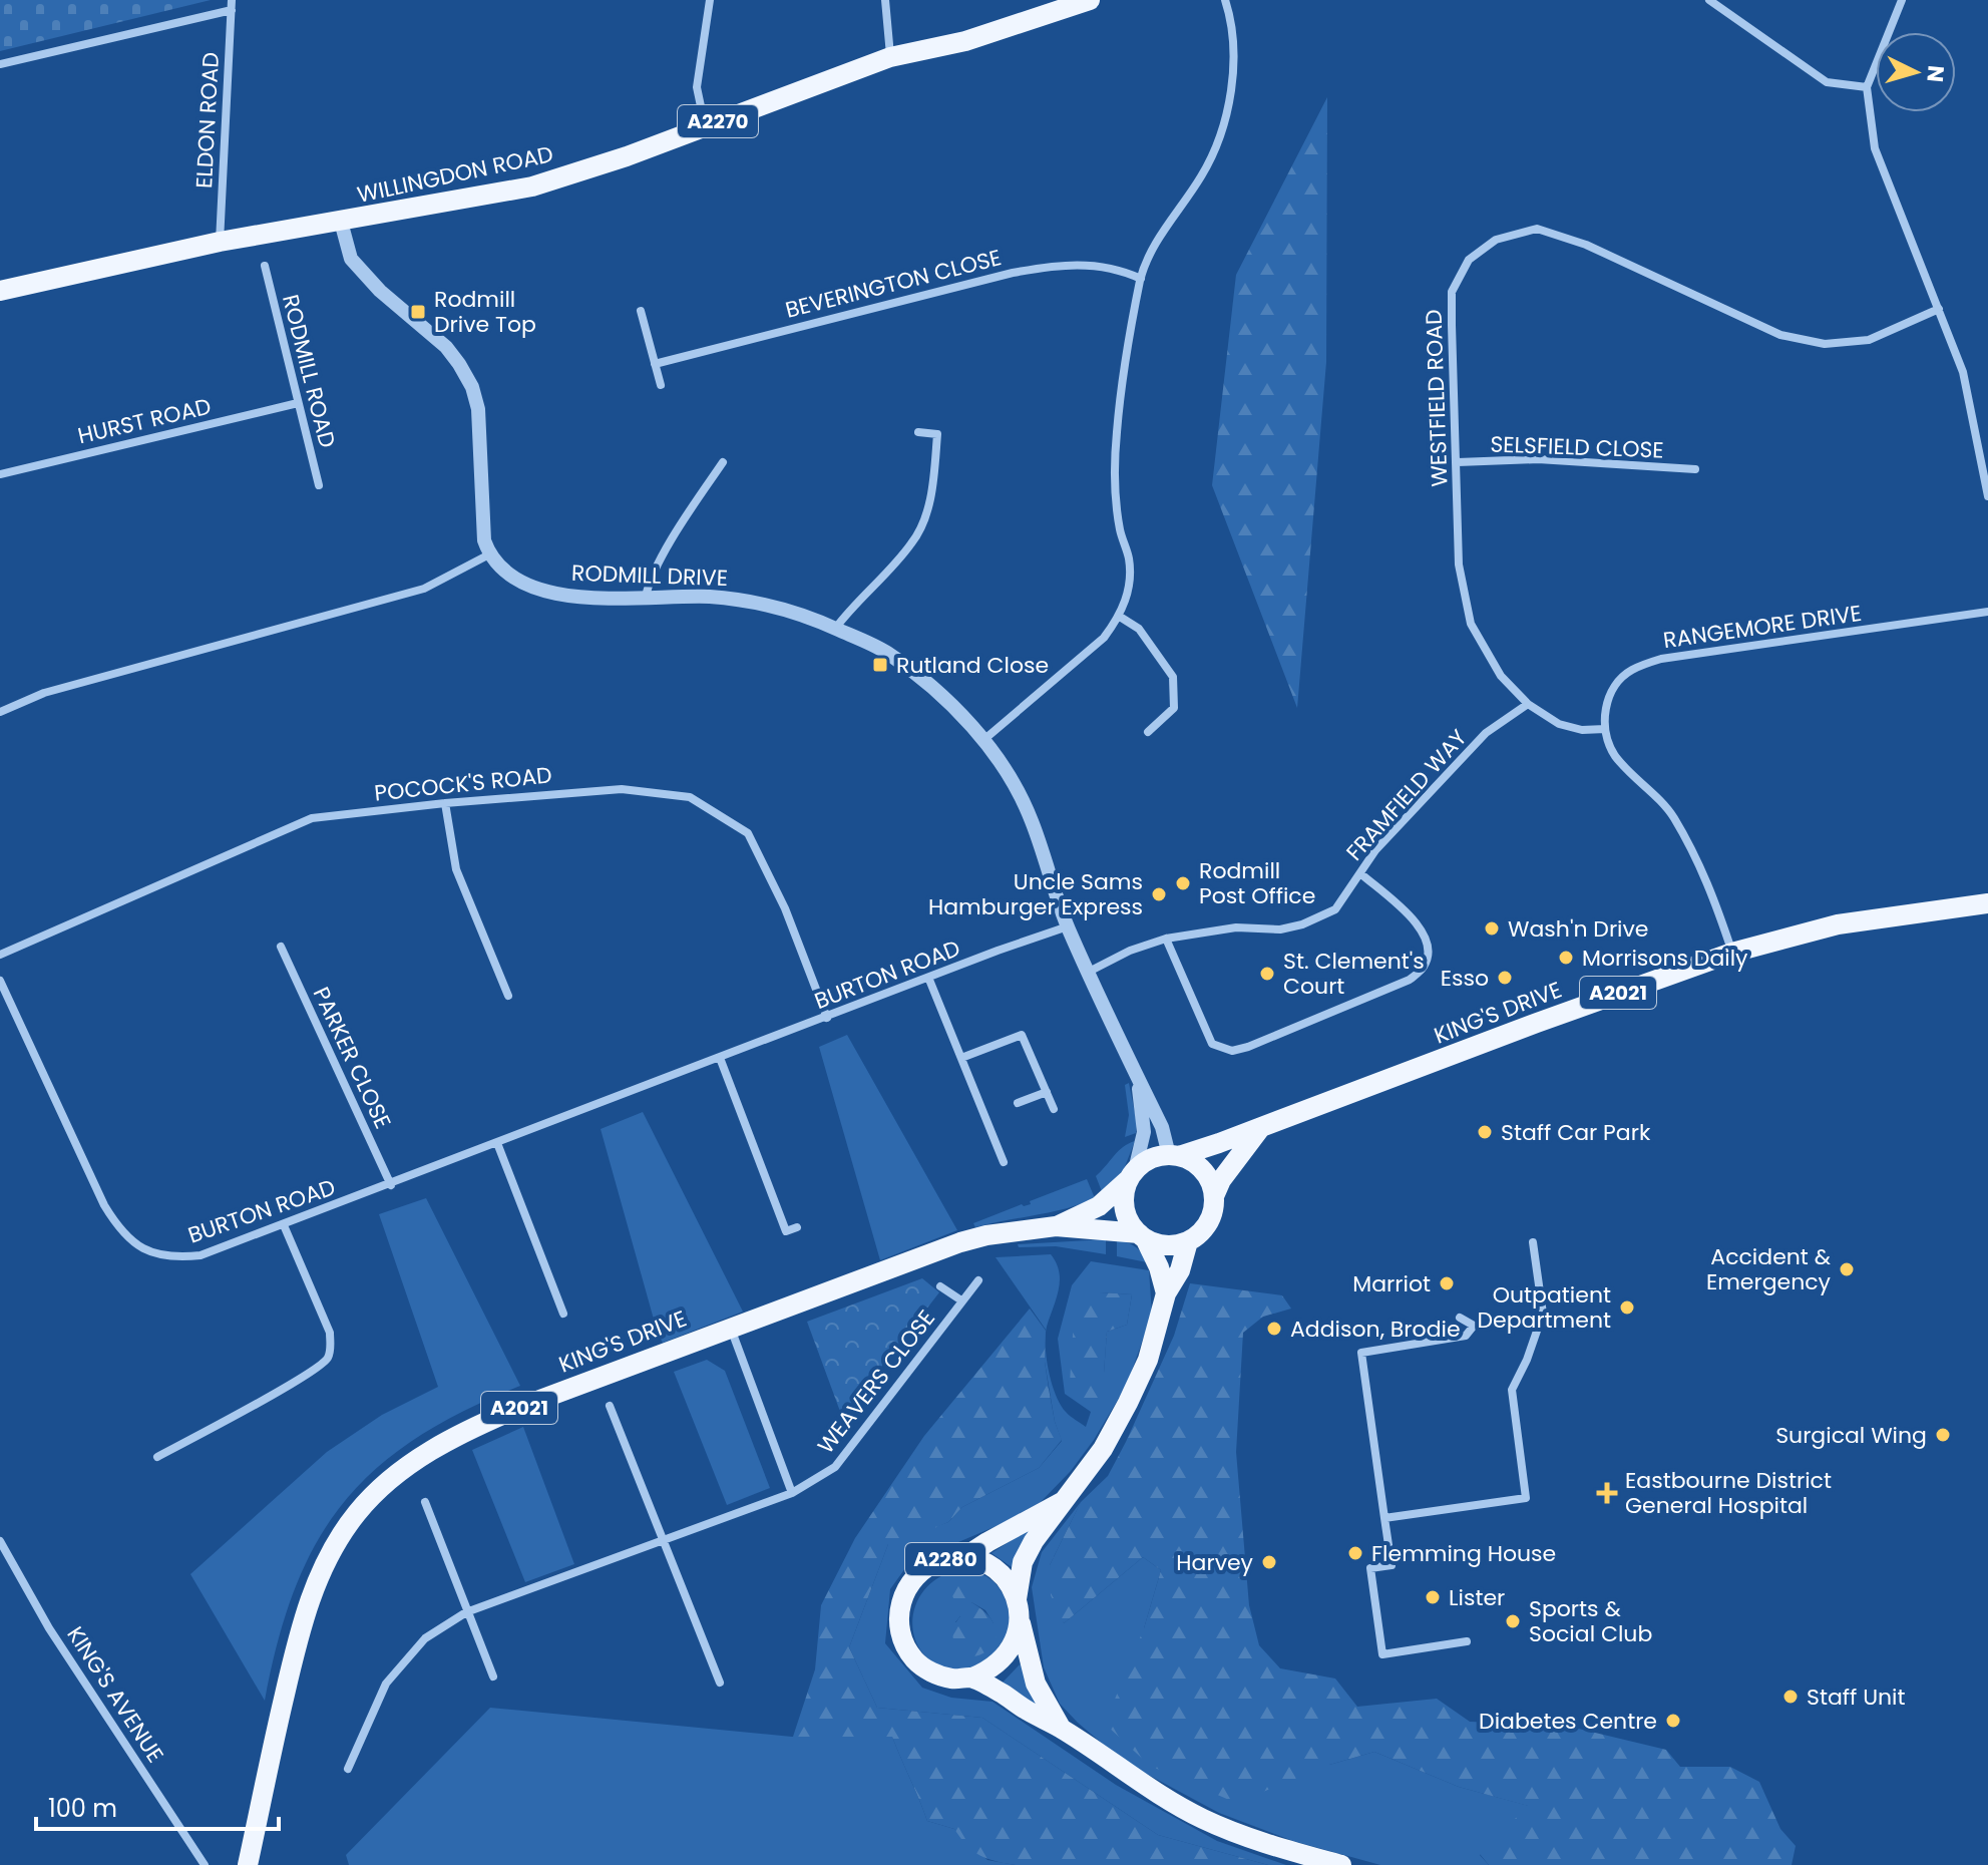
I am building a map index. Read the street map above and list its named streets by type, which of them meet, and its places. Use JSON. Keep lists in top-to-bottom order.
{
  "streets": {
    "main road": [
      "A2270",
      "WILLINGDON ROAD",
      "A2021",
      "KING'S DRIVE",
      "A2280"
    ],
    "street": [
      "ELDON ROAD",
      "BEVERINGTON CLOSE",
      "RODMILL ROAD",
      "WESTFIELD ROAD",
      "HURST ROAD",
      "SELSFIELD CLOSE",
      "RODMILL DRIVE",
      "RANGEMORE DRIVE",
      "POCOCK'S ROAD",
      "FRAMFIELD WAY",
      "BURTON ROAD",
      "PARKER CLOSE",
      "WEAVERS CLOSE",
      "KING'S AVENUE"
    ]
  },
  "crossings": [
    ["ELDON ROAD", "WILLINGDON ROAD"],
    ["RODMILL ROAD", "HURST ROAD"],
    ["WESTFIELD ROAD", "SELSFIELD CLOSE"],
    ["WESTFIELD ROAD", "RANGEMORE DRIVE"],
    ["WESTFIELD ROAD", "FRAMFIELD WAY"],
    ["RODMILL DRIVE", "FRAMFIELD WAY"],
    ["RODMILL DRIVE", "BURTON ROAD"],
    ["RODMILL DRIVE", "A2021"],
    ["RODMILL DRIVE", "KING'S DRIVE"],
    ["RODMILL DRIVE", "A2280"],
    ["POCOCK'S ROAD", "BURTON ROAD"],
    ["BURTON ROAD", "PARKER CLOSE"],
    ["A2021", "KING'S DRIVE"],
    ["A2021", "A2280"],
    ["KING'S DRIVE", "A2280"]
  ],
  "places": {
    "transit": ["Rodmill Drive Top", "Rutland Close"],
    "other": [
      "Rodmill Post Office",
      "Uncle Sams Hamburger Express",
      "Wash'n Drive",
      "Morrisons Daily",
      "St. Clement's Court",
      "Esso",
      "Staff Car Park",
      "Accident & Emergency",
      "Marriot",
      "Outpatient Department",
      "Addison, Brodie",
      "Surgical Wing",
      "Flemming House",
      "Harvey",
      "Lister",
      "Sports & Social Club",
      "Staff Unit",
      "Diabetes Centre"
    ],
    "health": ["Eastbourne District General Hospital"]
  },
  "scale_bar": "100 m",
  "north": "right"
}
